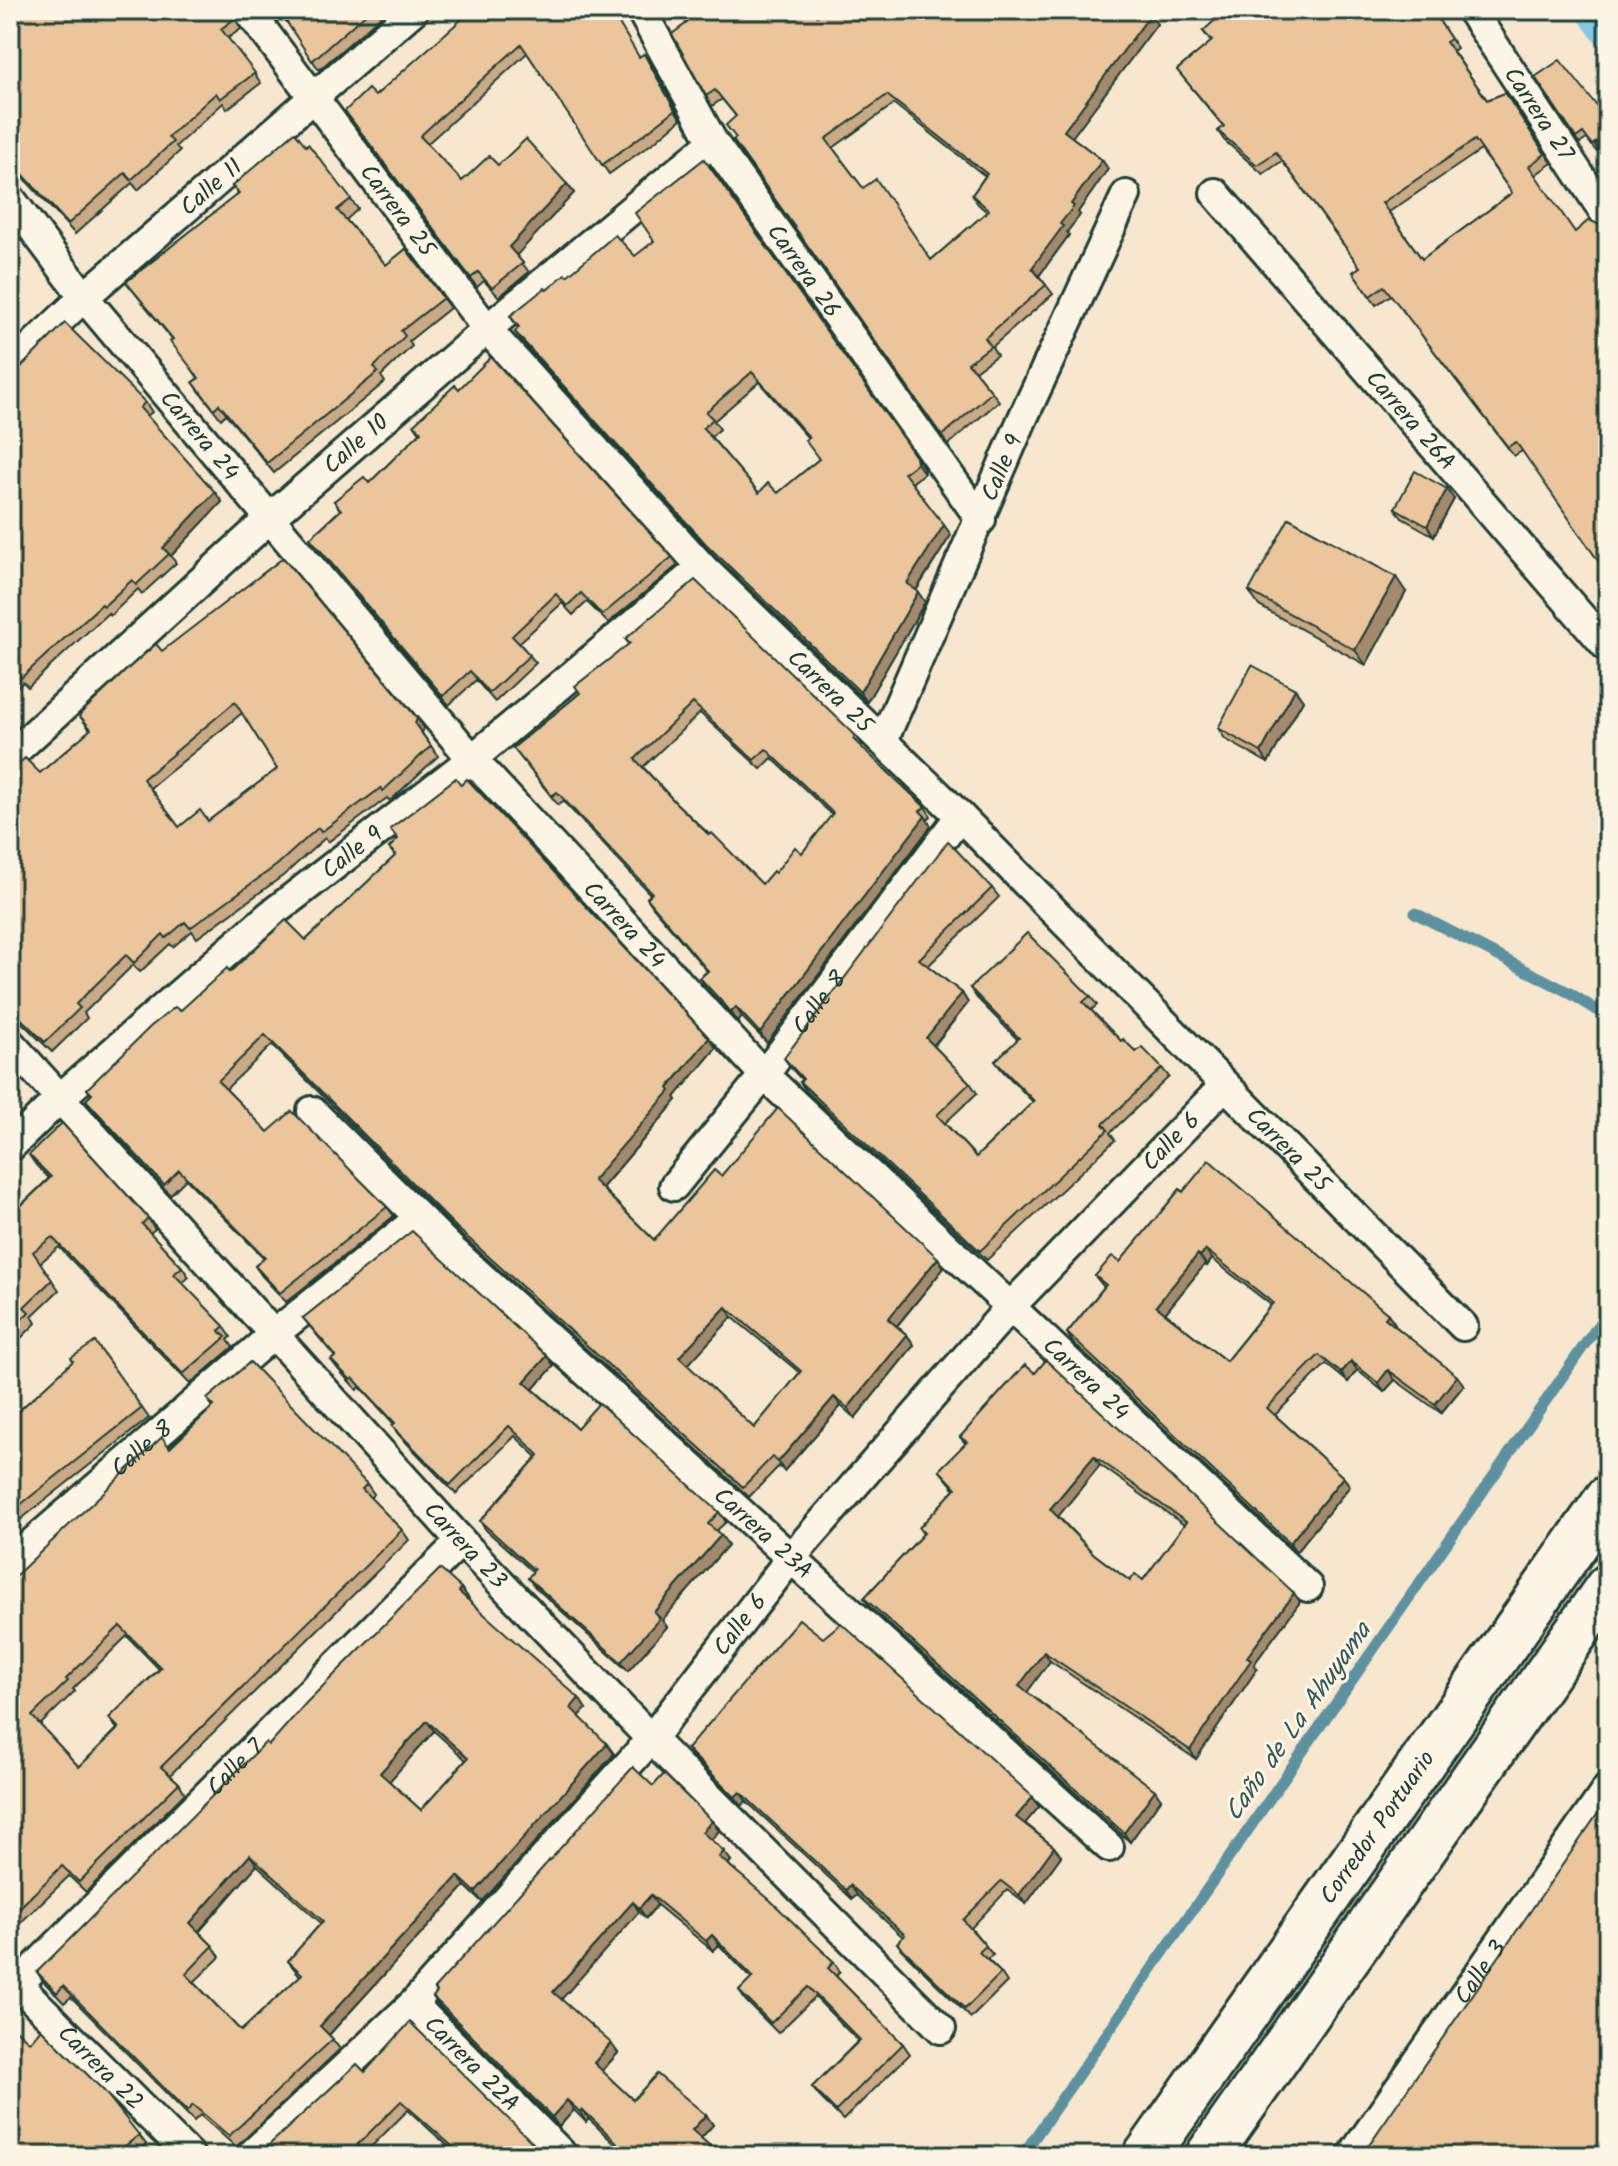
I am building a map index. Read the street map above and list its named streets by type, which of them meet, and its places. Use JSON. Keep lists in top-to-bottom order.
{
  "streets": {
    "main road": ["Corredor Portuario"],
    "street": [
      "Carrera 27",
      "Calle 11",
      "Carrera 25",
      "Carrera 26",
      "Carrera 26A",
      "Carrera 24",
      "Calle 10",
      "Calle 9",
      "Calle 8",
      "Calle 6",
      "Carrera 23A",
      "Carrera 23",
      "Calle 7",
      "Calle 3",
      "Carrera 22A",
      "Carrera 22"
    ]
  },
  "crossings": [
    ["Calle 11", "Carrera 25"],
    ["Calle 11", "Carrera 24"],
    ["Carrera 25", "Calle 10"],
    ["Carrera 25", "Calle 9"],
    ["Carrera 25", "Calle 8"],
    ["Carrera 25", "Calle 6"],
    ["Carrera 26", "Calle 10"],
    ["Carrera 26", "Calle 9"],
    ["Carrera 24", "Calle 10"],
    ["Carrera 24", "Calle 9"],
    ["Carrera 24", "Calle 8"],
    ["Carrera 24", "Calle 6"],
    ["Calle 9", "Carrera 23"],
    ["Calle 8", "Carrera 23"],
    ["Calle 6", "Carrera 23A"],
    ["Calle 6", "Carrera 23"],
    ["Calle 6", "Carrera 22A"],
    ["Carrera 23", "Calle 7"],
    ["Calle 7", "Carrera 22"]
  ],
  "water": ["Caño de La Ahuyama"]
}
